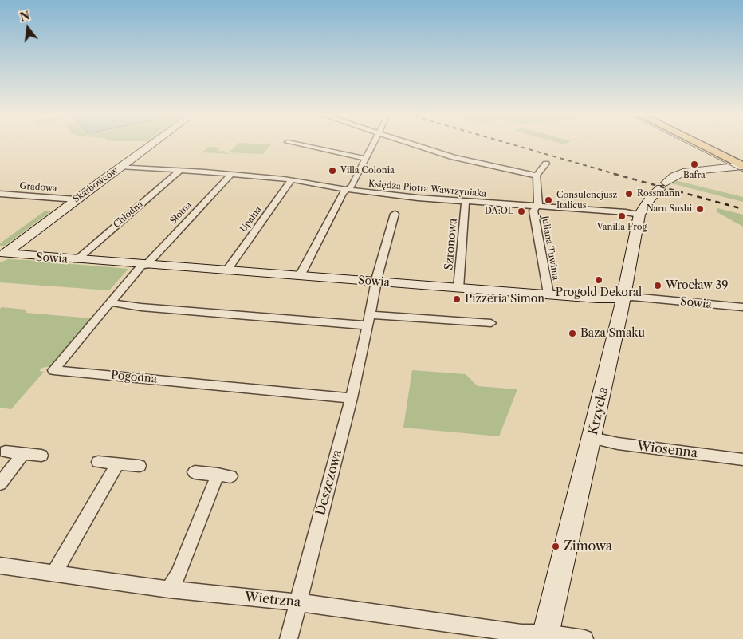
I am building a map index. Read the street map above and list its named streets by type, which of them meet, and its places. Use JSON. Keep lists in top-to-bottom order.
{
  "streets": {
    "street": [
      "Skarbowców",
      "Gradowa",
      "Księdza Piotra Wawrzyniaka",
      "Słotna",
      "Chłodna",
      "Upalna",
      "Szronowa",
      "Juliana Tuwima",
      "Sowia",
      "Pogodna",
      "Krzycka",
      "Wiosenna",
      "Deszczowa",
      "Wietrzna"
    ]
  },
  "crossings": [
    ["Skarbowców", "Gradowa"],
    ["Skarbowców", "Księdza Piotra Wawrzyniaka"],
    ["Skarbowców", "Sowia"],
    ["Księdza Piotra Wawrzyniaka", "Słotna"],
    ["Księdza Piotra Wawrzyniaka", "Chłodna"],
    ["Księdza Piotra Wawrzyniaka", "Upalna"],
    ["Księdza Piotra Wawrzyniaka", "Szronowa"],
    ["Księdza Piotra Wawrzyniaka", "Juliana Tuwima"],
    ["Księdza Piotra Wawrzyniaka", "Krzycka"],
    ["Słotna", "Sowia"],
    ["Słotna", "Pogodna"],
    ["Chłodna", "Sowia"],
    ["Upalna", "Sowia"],
    ["Szronowa", "Sowia"],
    ["Juliana Tuwima", "Sowia"],
    ["Sowia", "Pogodna"],
    ["Sowia", "Krzycka"],
    ["Sowia", "Deszczowa"],
    ["Pogodna", "Deszczowa"],
    ["Krzycka", "Wiosenna"],
    ["Krzycka", "Wietrzna"],
    ["Deszczowa", "Wietrzna"]
  ],
  "places": [
    "Bafra",
    "Villa Colonia",
    "Rossmann",
    "Consulencjusz Italicus",
    "Naru Sushi",
    "DA:OL",
    "Vanilla Frog",
    "Progold Dekoral",
    "Wrocław 39",
    "Pizzeria Simon",
    "Baza Smaku",
    "Zimowa"
  ],
  "north": "top"
}
